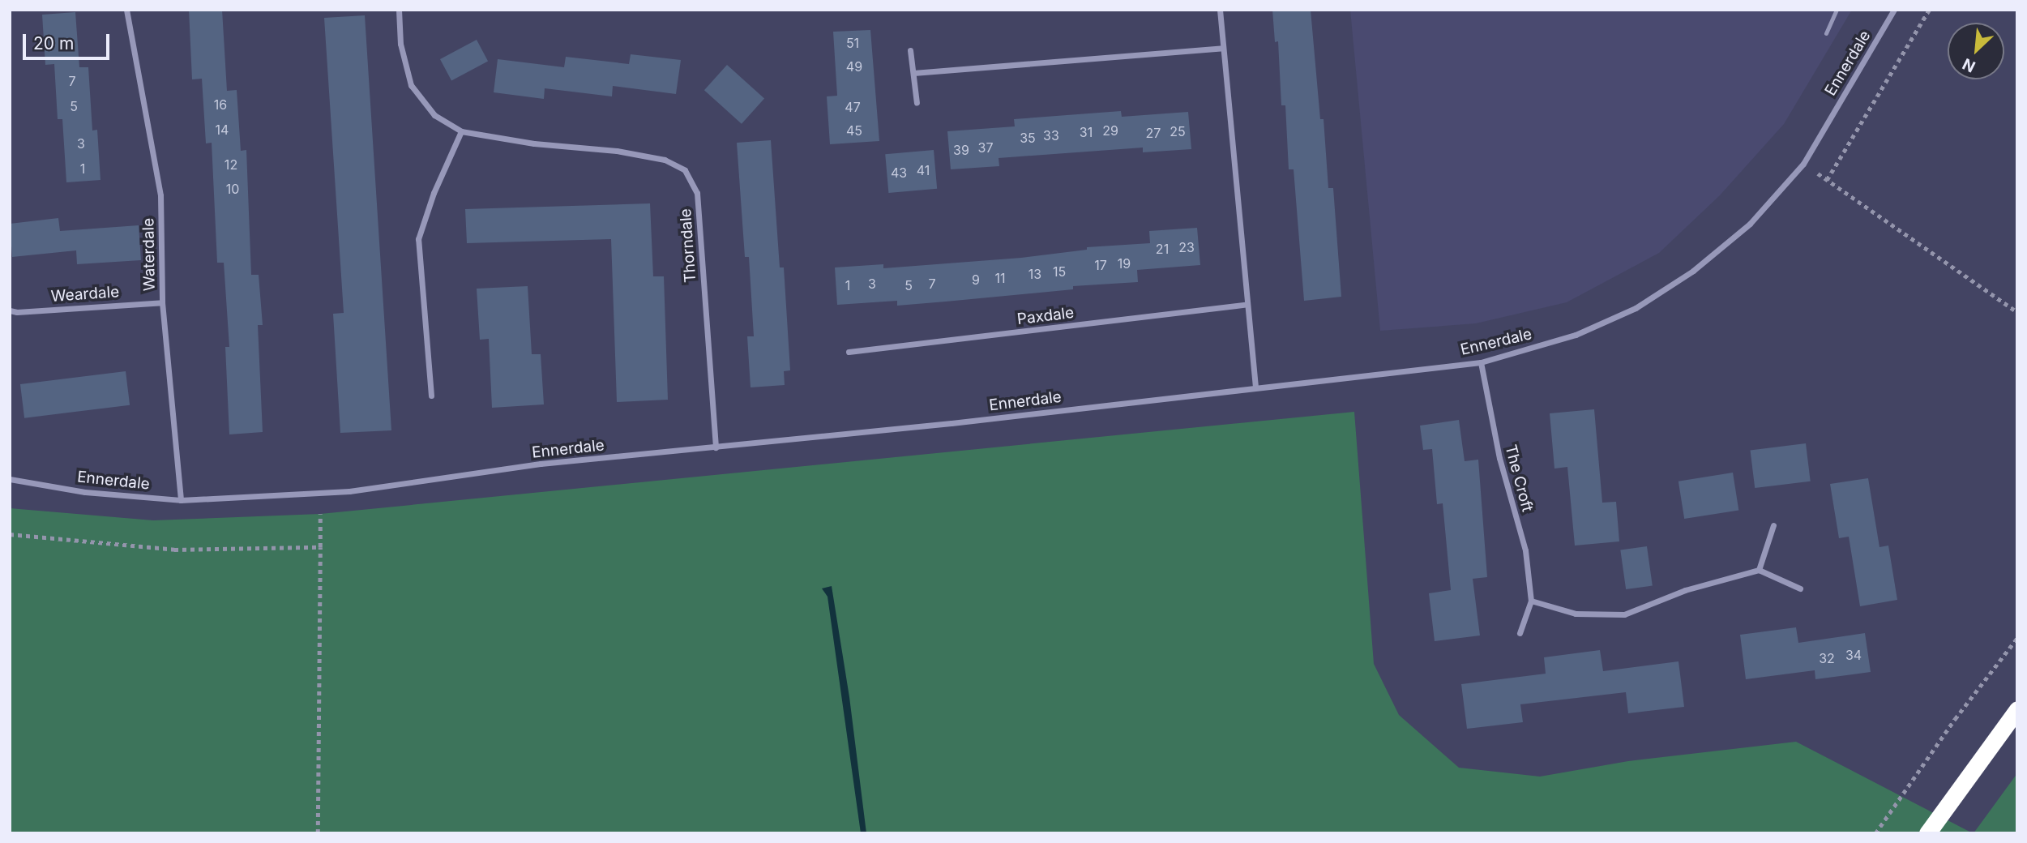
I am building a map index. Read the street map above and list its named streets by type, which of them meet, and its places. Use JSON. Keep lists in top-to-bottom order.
{
  "streets": {
    "street": [
      "Ennerdale",
      "Thorndale",
      "Waterdale",
      "Weardale",
      "Paxdale",
      "The Croft"
    ]
  },
  "crossings": [
    ["Ennerdale", "Thorndale"],
    ["Ennerdale", "Waterdale"],
    ["Ennerdale", "The Croft"],
    ["Waterdale", "Weardale"]
  ],
  "house_numbers": [
    "51",
    "49",
    "7",
    "16",
    "5",
    "47",
    "14",
    "45",
    "29",
    "25",
    "31",
    "27",
    "33",
    "35",
    "3",
    "37",
    "39",
    "12",
    "1",
    "41",
    "43",
    "10",
    "23",
    "21",
    "19",
    "17",
    "15",
    "13",
    "11",
    "9",
    "3",
    "7",
    "1",
    "5",
    "34",
    "32"
  ],
  "scale_bar": "20 m",
  "north": "bottom left"
}
